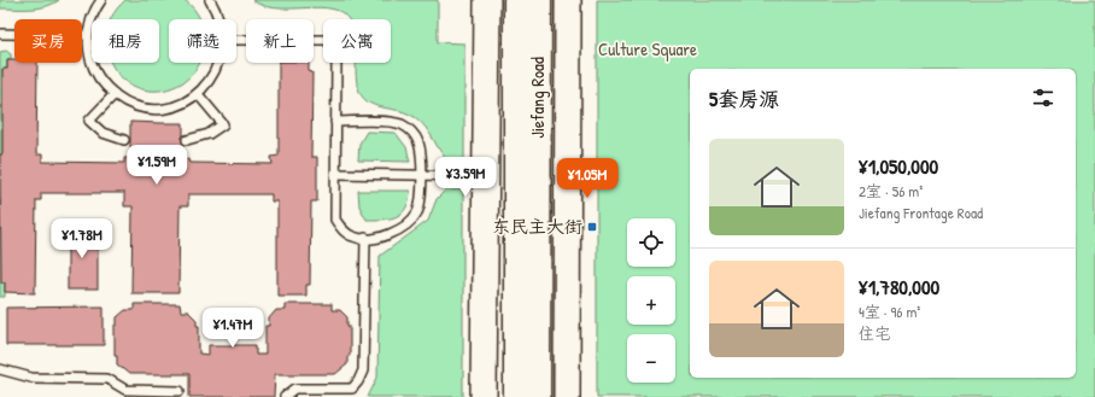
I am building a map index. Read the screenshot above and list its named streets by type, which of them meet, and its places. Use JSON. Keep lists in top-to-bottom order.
{
  "streets": {
    "main road": ["Jiefang Road"]
  },
  "parks": ["Culture Square"],
  "places": {
    "transit": ["东民主大街"]
  },
  "page": {
    "chip": [
      "买房",
      "租房",
      "筛选",
      "新上",
      "公寓"
    ],
    "heading": "5套房源",
    "list": [
      {
        "name": "¥1,050,000",
        "note": "2室 · 56 m² · Jiefang Frontage Road"
      },
      {
        "name": "¥1,780,000",
        "note": "4室 · 96 m² · 住宅"
      }
    ],
    "price": [
      "¥1.59M",
      "¥3.59M",
      "¥1.05M",
      "¥1.78M",
      "¥1.47M"
    ],
    "map_buttons": ["+", "−"]
  }
}
